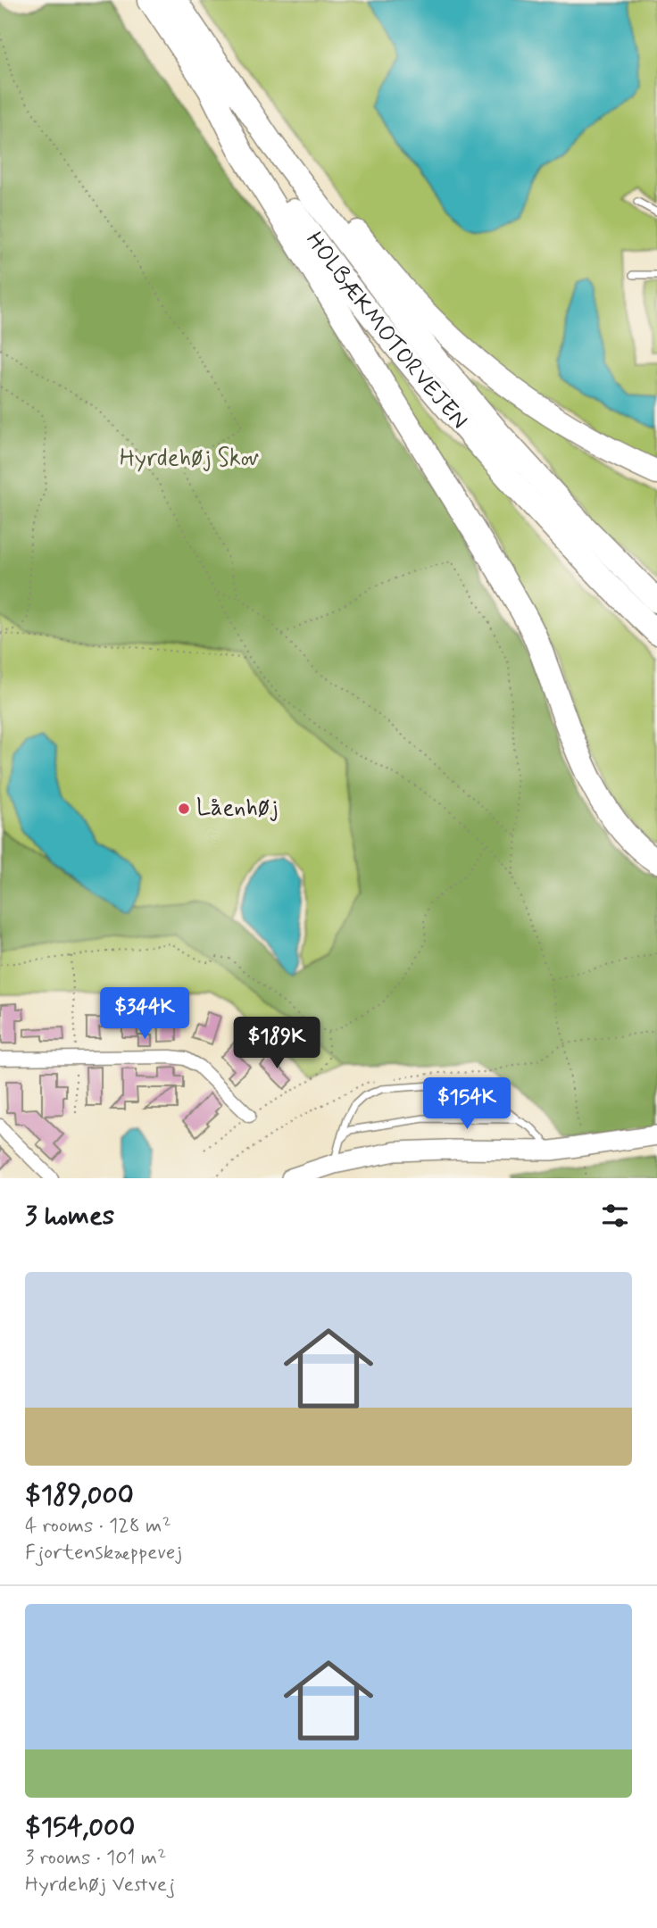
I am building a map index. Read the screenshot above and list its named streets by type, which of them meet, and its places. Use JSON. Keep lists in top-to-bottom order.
{
  "streets": {
    "highway": ["HOLBÆKMOTORVEJEN"]
  },
  "parks": ["Hyrdehøj Skov"],
  "places": ["Låenhøj"],
  "page": {
    "price": ["$344K", "$189K", "$154K"],
    "heading": "3 homes",
    "list": [
      {
        "name": "$189,000",
        "note": "4 rooms · 128 m² · Fjortenskæppevej"
      },
      {
        "name": "$154,000",
        "note": "3 rooms · 101 m² · Hyrdehøj Vestvej"
      }
    ]
  }
}
